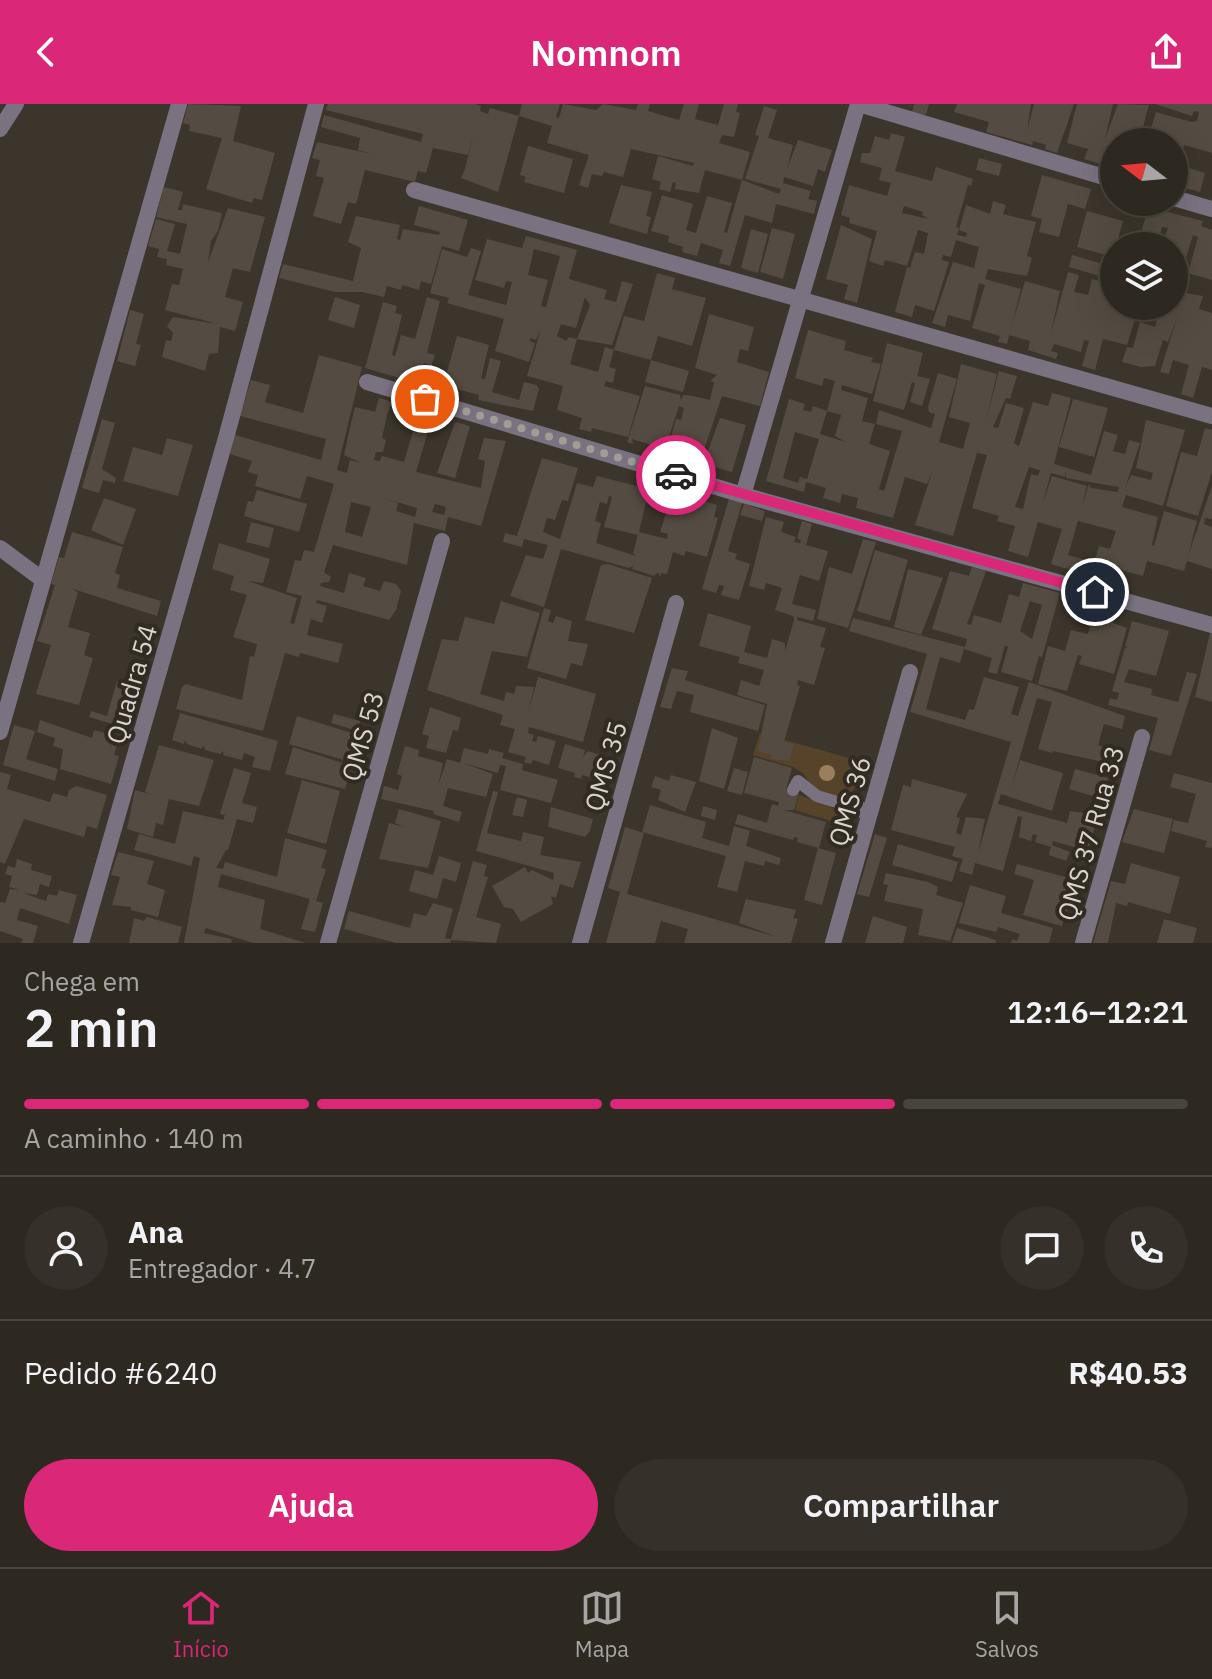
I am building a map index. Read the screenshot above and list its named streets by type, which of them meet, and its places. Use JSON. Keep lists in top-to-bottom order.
{
  "streets": {
    "street": [
      "Quadra 54",
      "QMS 53",
      "QMS 35",
      "QMS 36",
      "QMS 37 Rua 33"
    ]
  },
  "north": "left",
  "page": {
    "header": "Nomnom",
    "heading": ["2 min", "Chega em", "12:16–12:21"],
    "panel": [
      "Ana",
      "Entregador · 4.7",
      "Pedido #6240",
      "R$40.53"
    ],
    "bar": "A caminho · 140 m",
    "buttons": ["Ajuda", "Compartilhar"],
    "tabs": ["Início", "Mapa", "Salvos"]
  }
}
